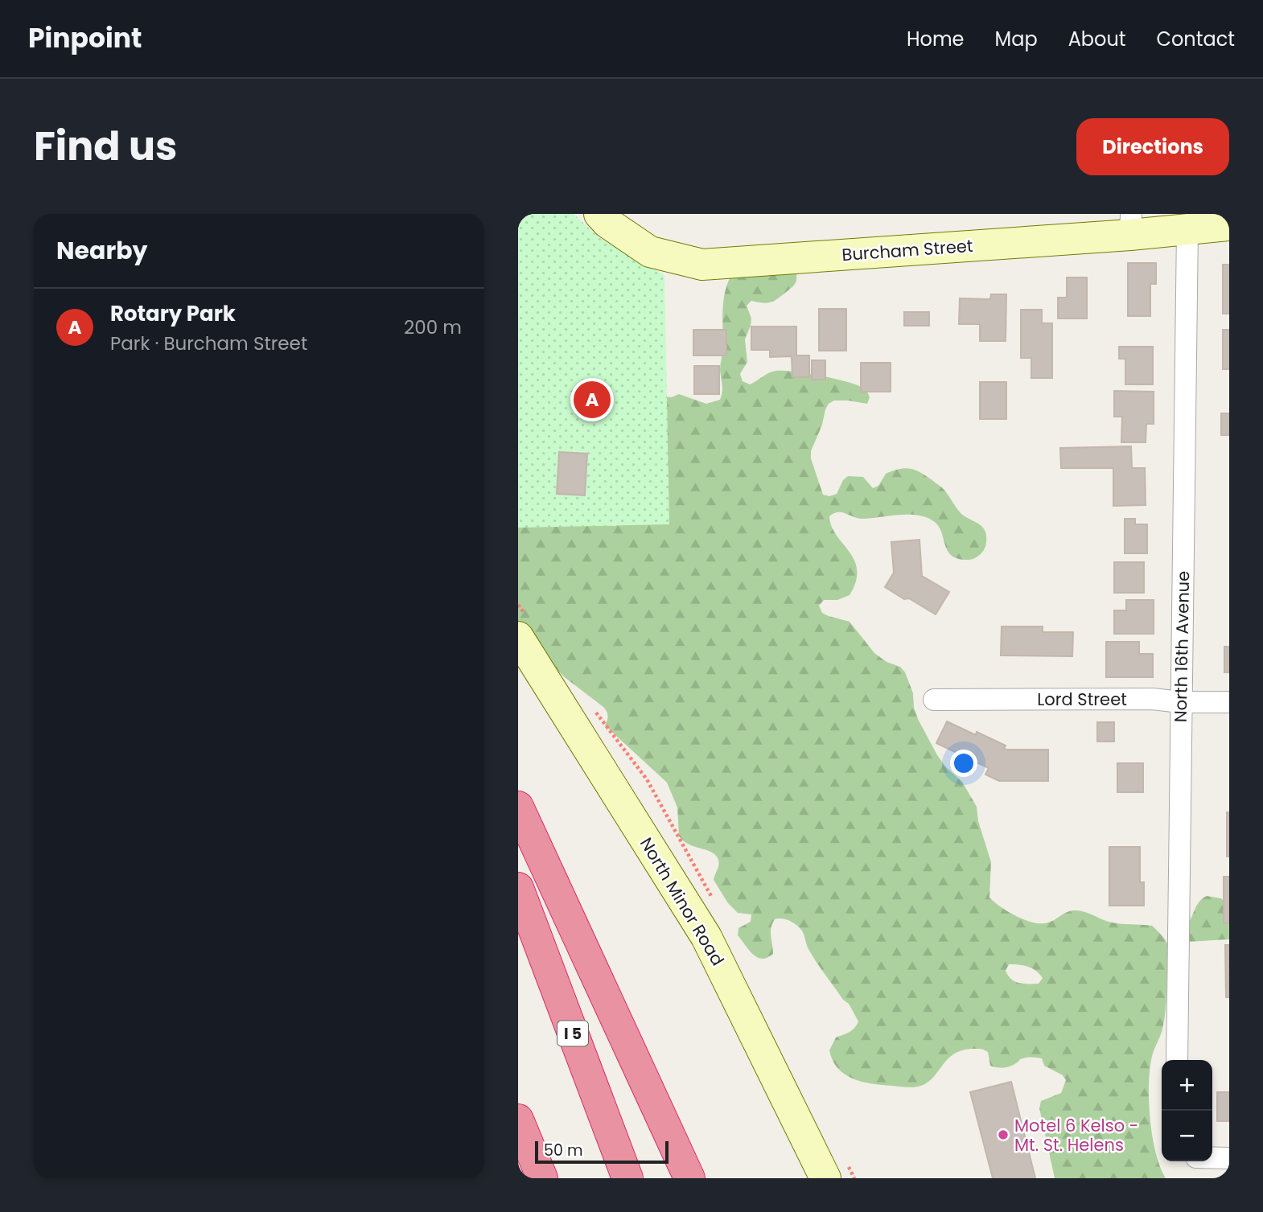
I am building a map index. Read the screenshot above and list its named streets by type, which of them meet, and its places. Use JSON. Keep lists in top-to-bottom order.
{
  "streets": {
    "highway": ["I 5"],
    "street": [
      "Burcham Street",
      "North 16th Avenue",
      "Lord Street",
      "North Minor Road"
    ]
  },
  "crossings": [
    ["Burcham Street", "North 16th Avenue"],
    ["North 16th Avenue", "Lord Street"]
  ],
  "places": ["Motel 6 Kelso - Mt. St. Helens"],
  "scale_bar": "50 m",
  "page": {
    "header": "Pinpoint",
    "nav": [
      "Home",
      "Map",
      "About",
      "Contact"
    ],
    "title": "Find us",
    "buttons": "Directions",
    "heading": "Nearby",
    "list": [
      {
        "mark": "A",
        "name": "Rotary Park",
        "note": "Park · Burcham Street",
        "value": "200 m"
      }
    ],
    "pins": "A",
    "map_buttons": ["+", "−"],
    "scale": "50 m"
  }
}
